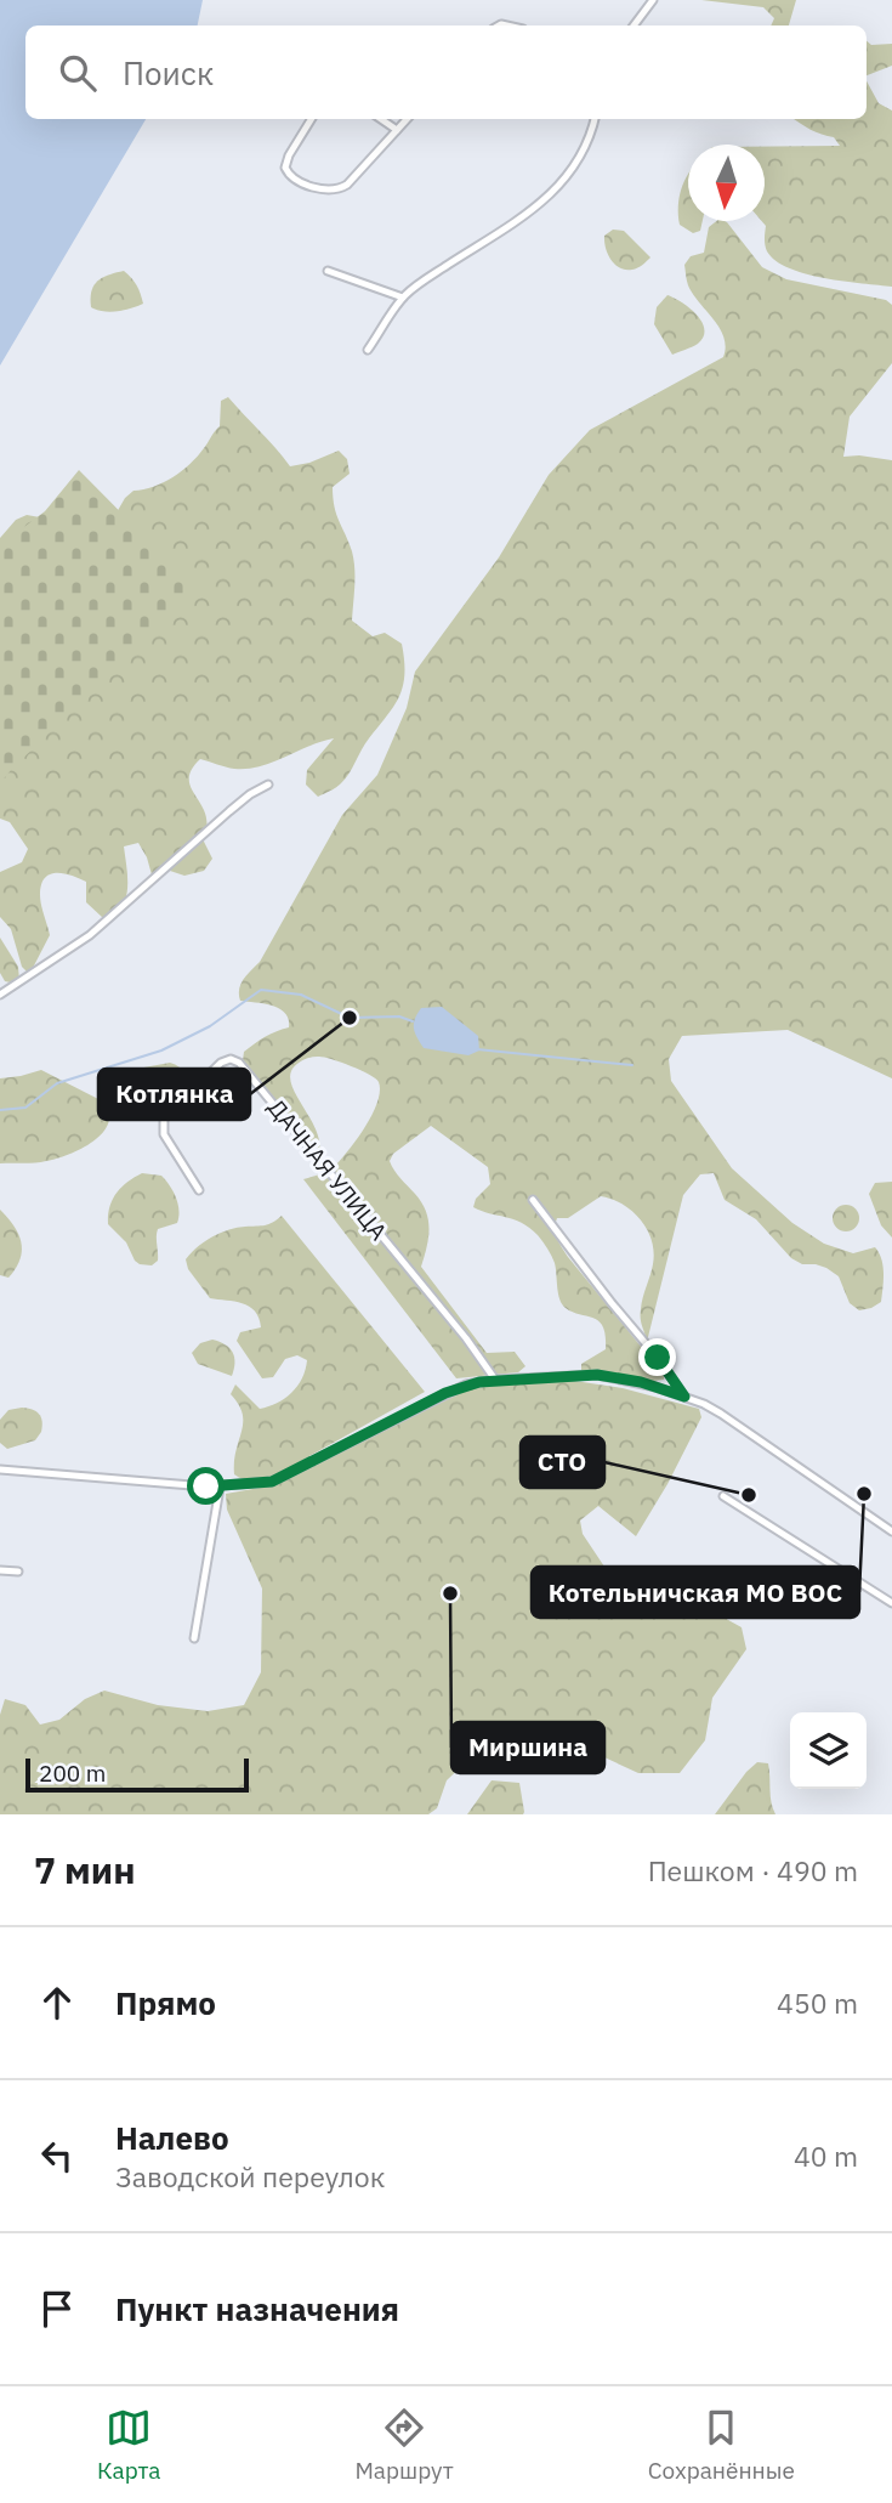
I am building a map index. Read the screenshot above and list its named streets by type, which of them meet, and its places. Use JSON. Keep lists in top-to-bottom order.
{
  "streets": {
    "street": ["ДАЧНАЯ УЛИЦА"]
  },
  "places": [
    "Котлянка",
    "Котельничская МО ВОС",
    "СТО",
    "Миршина"
  ],
  "scale_bar": "200 m",
  "north": "bottom",
  "page": {
    "search": "Поиск",
    "scale": "200 m",
    "heading": ["7 мин", "Пешком · 490 m"],
    "list": [
      ["Прямо", "450 m"],
      ["Налево", "Заводской переулок", "40 m"],
      "Пункт назначения"
    ],
    "nav": ["Карта", "Маршрут", "Сохранённые"]
  }
}
